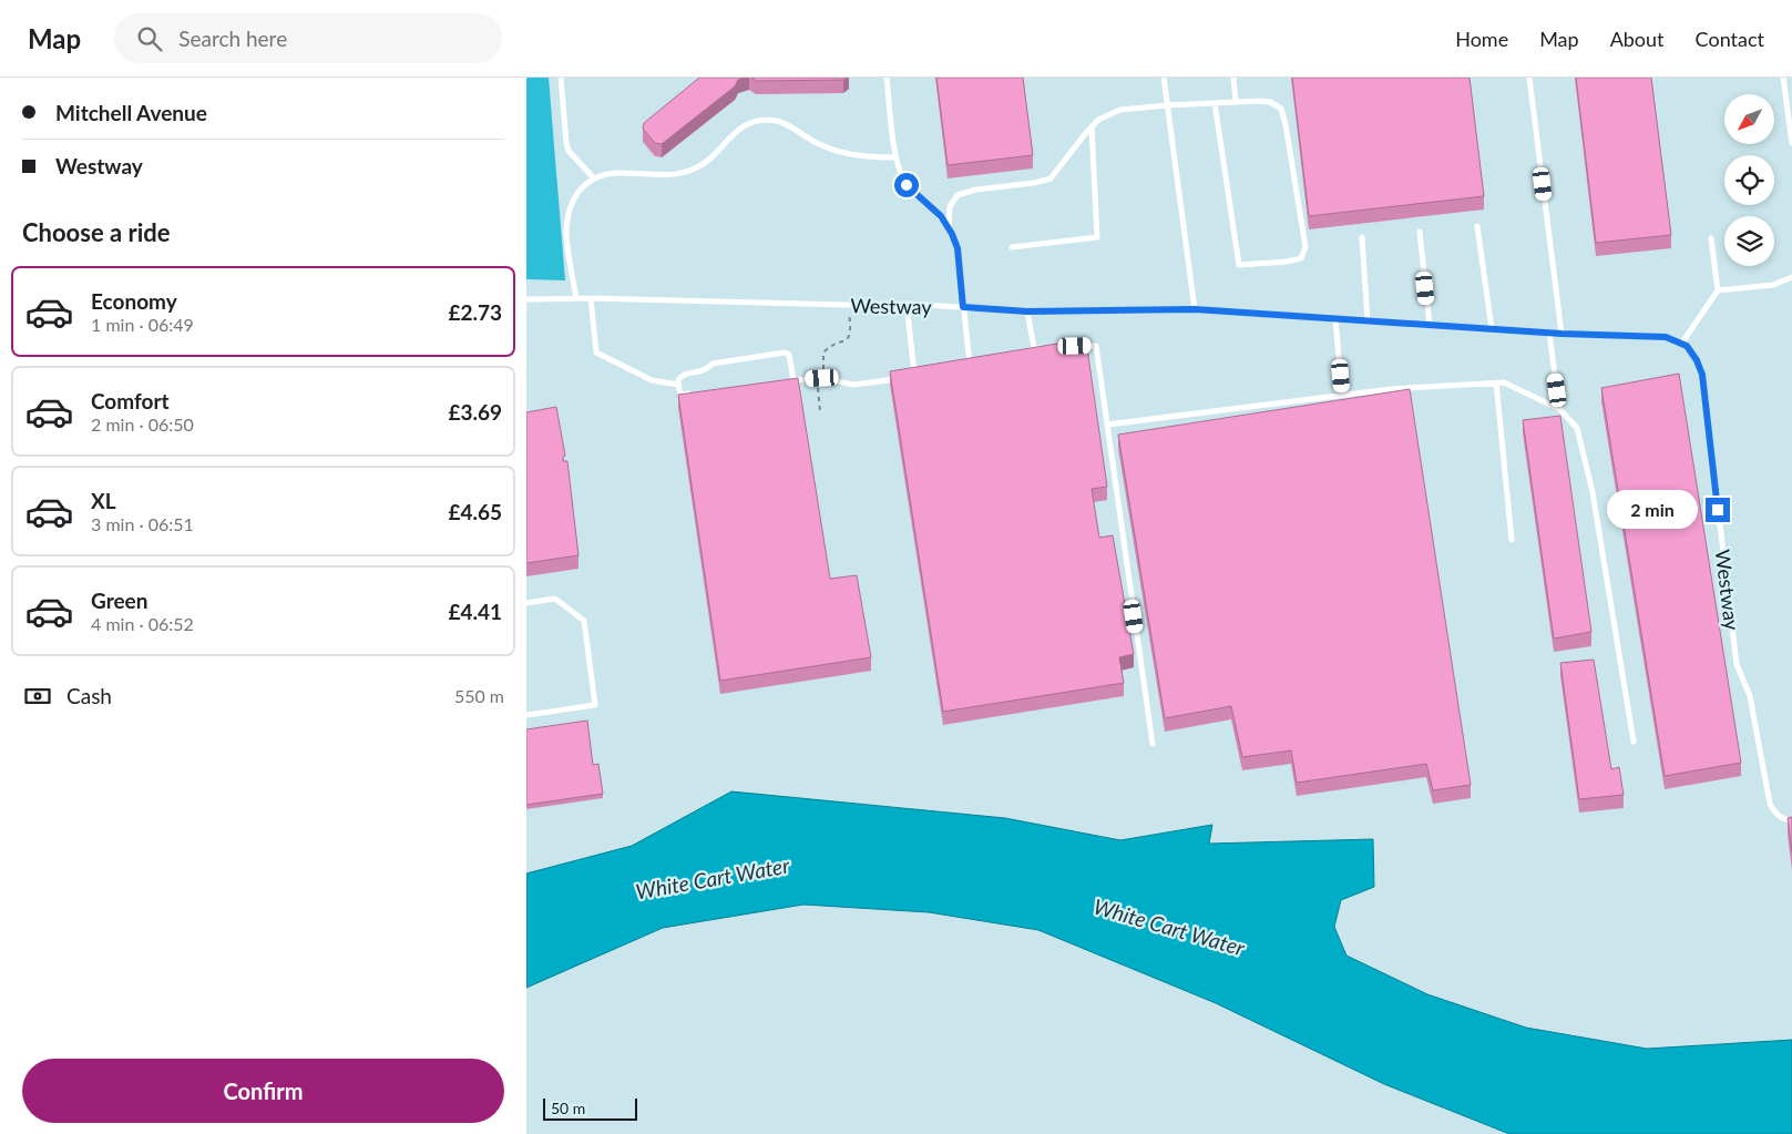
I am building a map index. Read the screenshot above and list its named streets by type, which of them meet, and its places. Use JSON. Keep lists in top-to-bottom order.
{
  "streets": {
    "lane": ["Westway"]
  },
  "water": ["White Cart Water"],
  "scale_bar": "50 m",
  "north": "bottom left",
  "page": {
    "header": "Map",
    "search": "Search here",
    "nav": [
      "Home",
      "Map",
      "About",
      "Contact"
    ],
    "banner": ["Mitchell Avenue", "Westway"],
    "heading": "Choose a ride",
    "list": [
      {
        "name": "Economy",
        "note": "1 min · 06:49",
        "value": "£2.73"
      },
      {
        "name": "Comfort",
        "note": "2 min · 06:50",
        "value": "£3.69"
      },
      {
        "name": "XL",
        "note": "3 min · 06:51",
        "value": "£4.65"
      },
      {
        "name": "Green",
        "note": "4 min · 06:52",
        "value": "£4.41"
      }
    ],
    "bubble": "2 min",
    "pay": ["Cash", "550 m"],
    "buttons": "Confirm",
    "scale": "50 m"
  }
}
